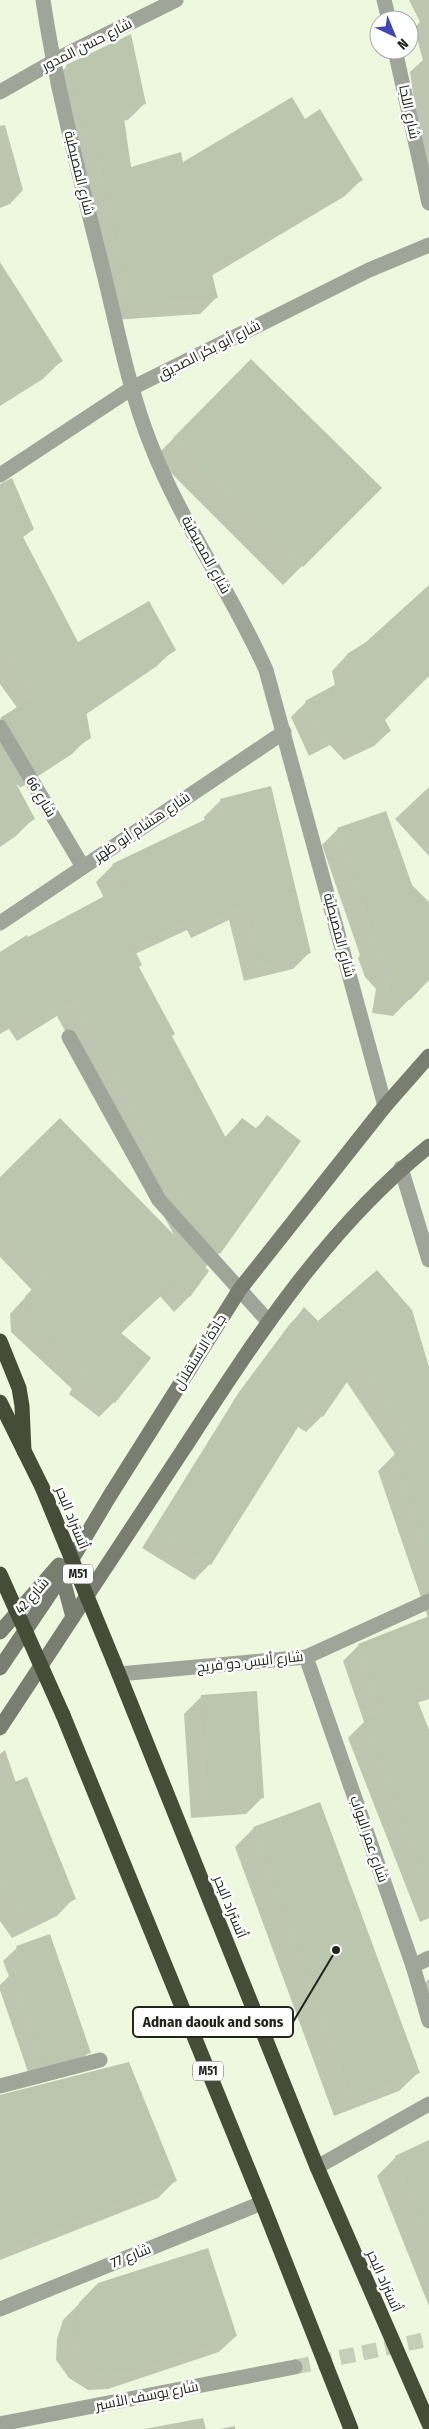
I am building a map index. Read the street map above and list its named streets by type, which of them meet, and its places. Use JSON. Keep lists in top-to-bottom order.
{
  "streets": {
    "highway": ["أتستراد البحر", "M51"],
    "main road": ["جادة الاستقلال", "شارع 42"],
    "street": [
      "شارع حسن المدور",
      "شارع اللجا",
      "شارع المصيطبة",
      "شارع أبو بكر الصديق",
      "شارع 66",
      "شارع هشام أبو ظهر",
      "شارع أليس دو فريج",
      "شارع عمر البواب",
      "شارع 77",
      "شارع يوسف الأسير"
    ]
  },
  "crossings": [
    ["شارع حسن المدور", "شارع المصيطبة"],
    ["شارع المصيطبة", "شارع أبو بكر الصديق"],
    ["شارع المصيطبة", "شارع هشام أبو ظهر"],
    ["شارع المصيطبة", "جادة الاستقلال"],
    ["شارع 66", "شارع هشام أبو ظهر"],
    ["جادة الاستقلال", "شارع 42"],
    ["أتستراد البحر", "شارع أليس دو فريج"],
    ["M51", "شارع 77"],
    ["شارع أليس دو فريج", "شارع عمر البواب"]
  ],
  "places": ["Adnan daouk and sons"],
  "north": "bottom right"
}
